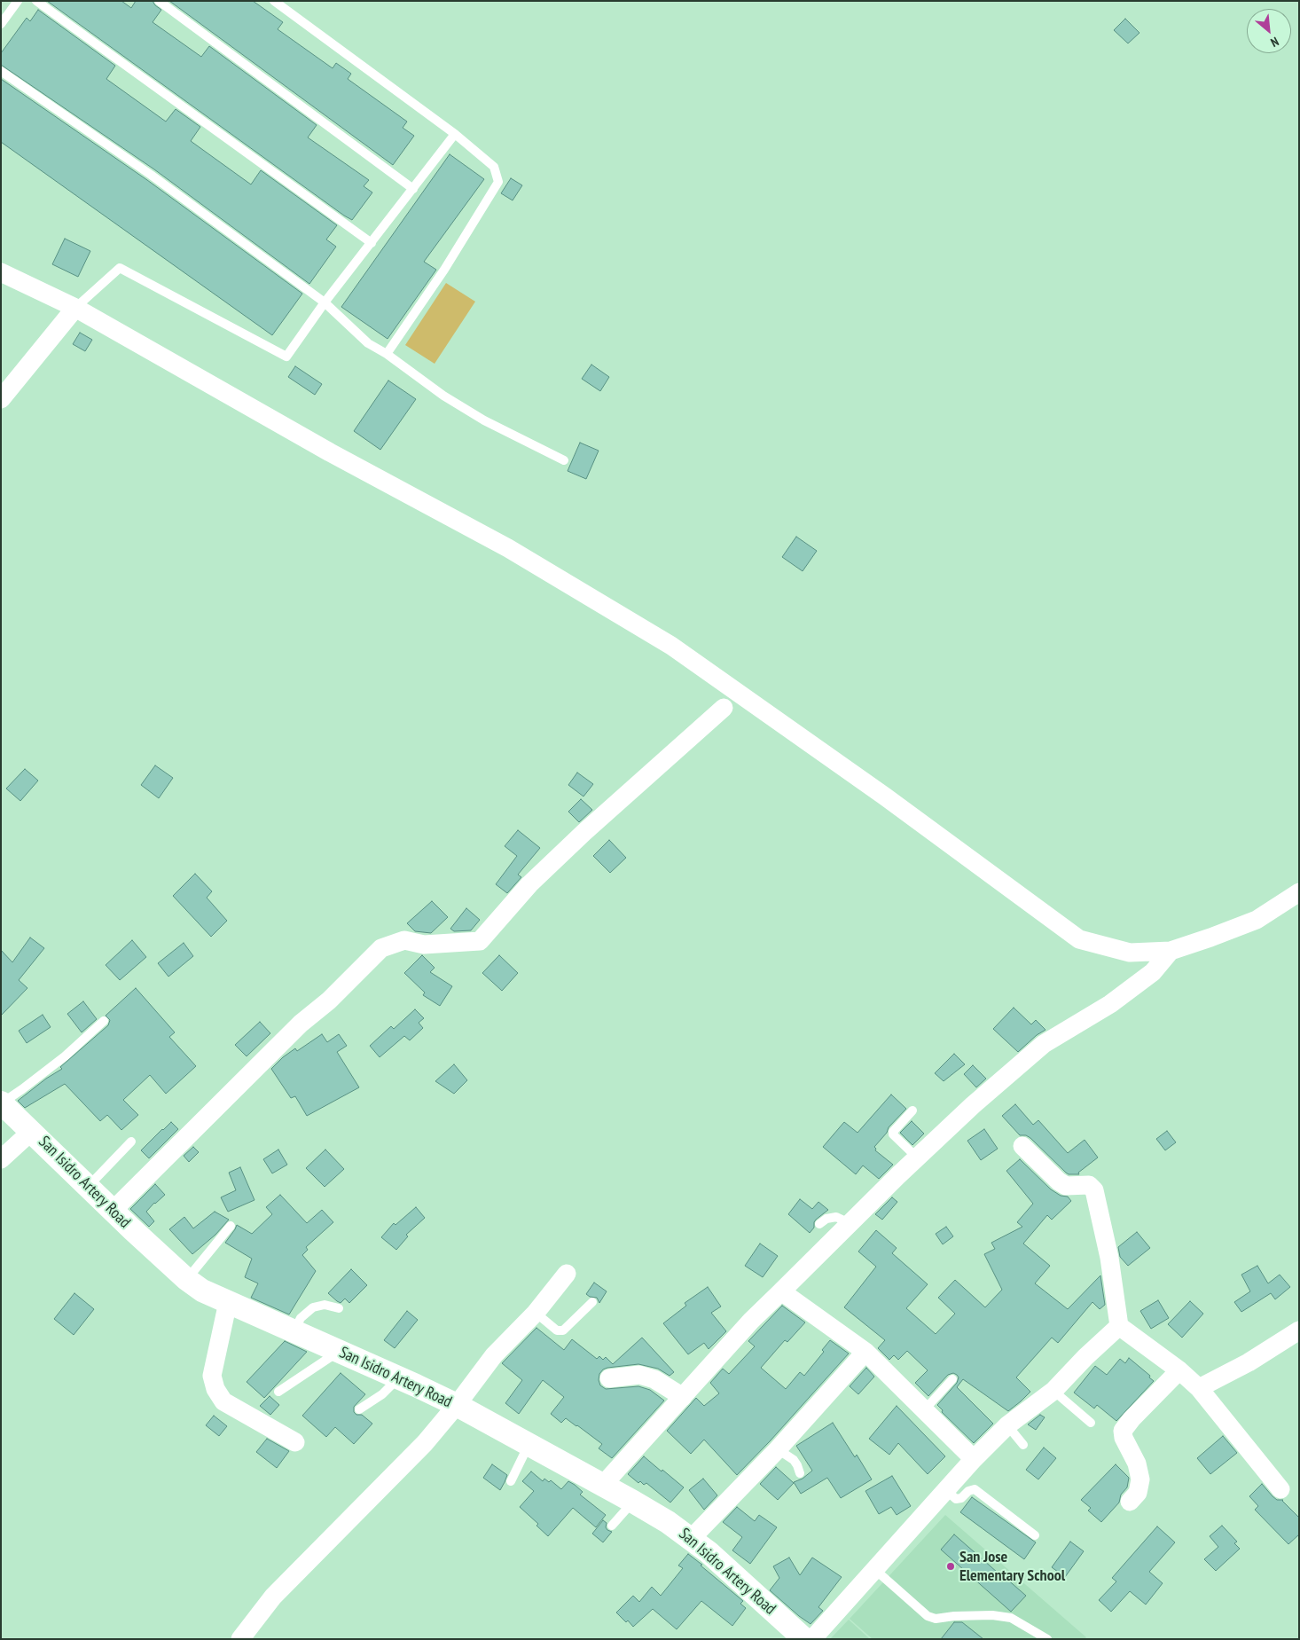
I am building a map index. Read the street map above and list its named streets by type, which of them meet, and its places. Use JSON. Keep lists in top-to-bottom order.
{
  "streets": {
    "street": ["San Isidro Artery Road"]
  },
  "places": ["San Jose Elementary School"],
  "north": "bottom right"
}
